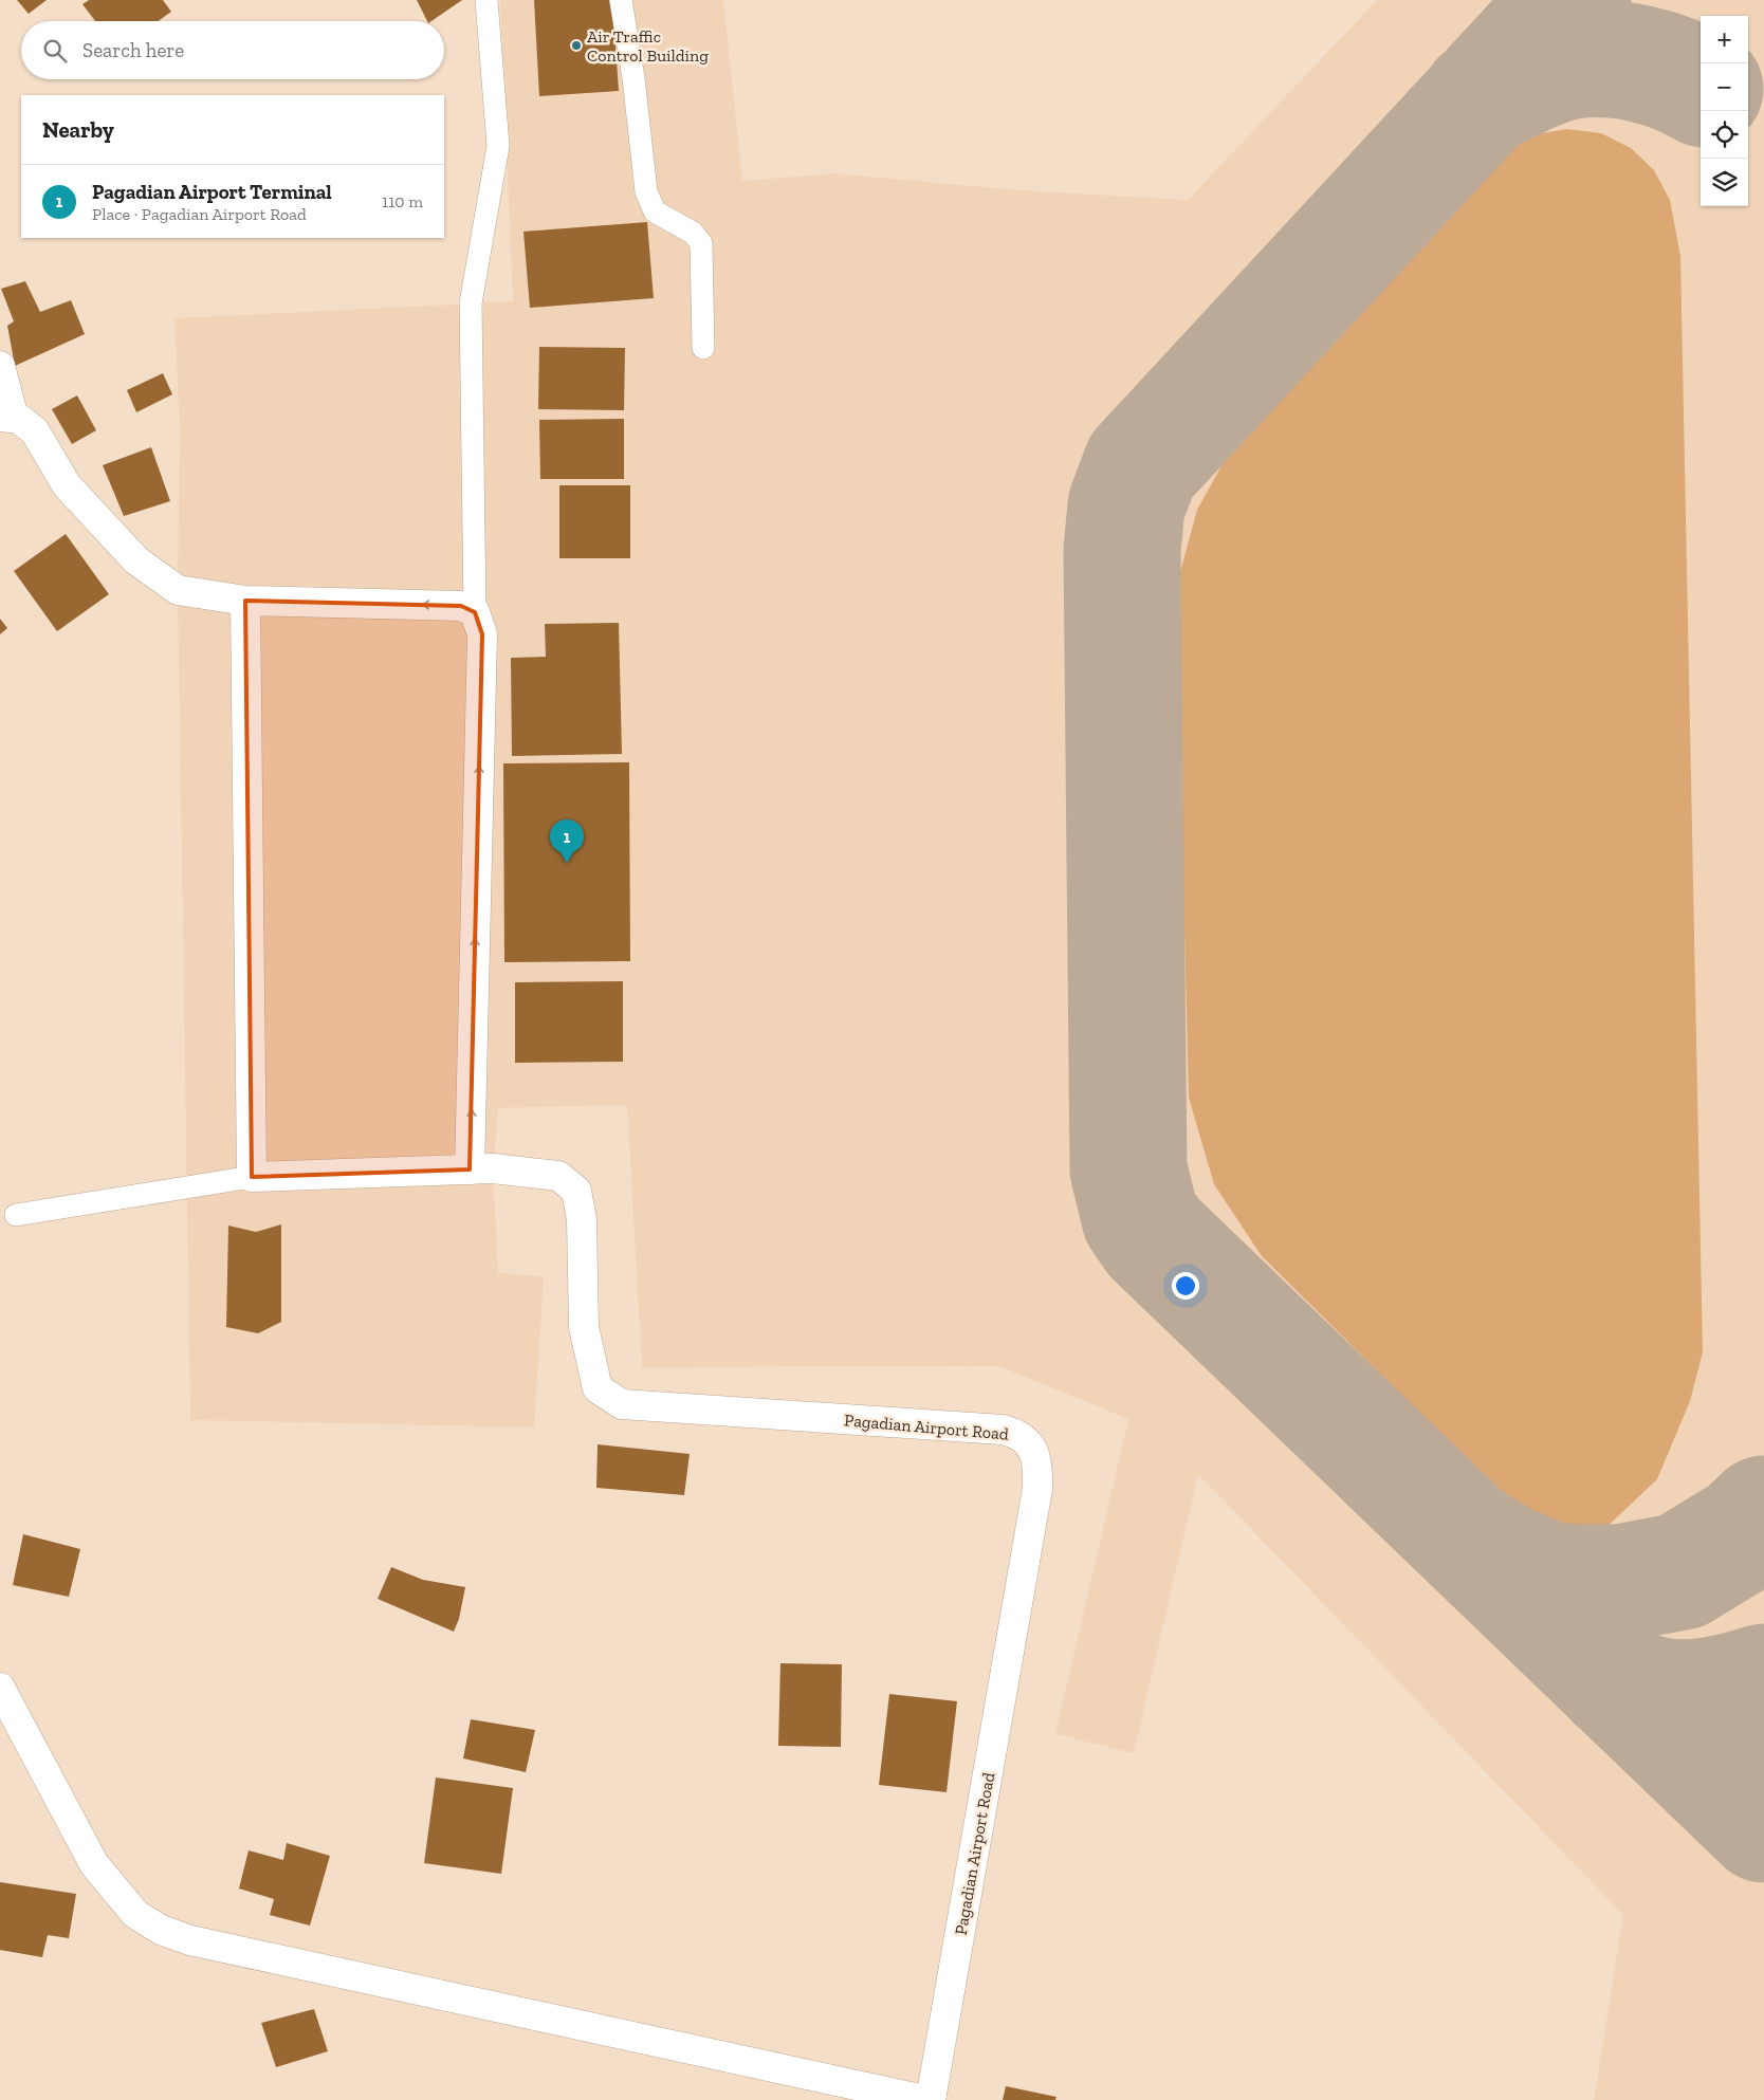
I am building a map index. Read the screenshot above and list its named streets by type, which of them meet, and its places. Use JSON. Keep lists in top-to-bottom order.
{
  "streets": {
    "street": ["Pagadian Airport Road"]
  },
  "places": ["Air Traffic Control Building"],
  "page": {
    "map_buttons": ["+", "−"],
    "search": "Search here",
    "heading": "Nearby",
    "list": [
      {
        "mark": "1",
        "name": "Pagadian Airport Terminal",
        "note": "Place · Pagadian Airport Road",
        "value": "110 m"
      }
    ],
    "pins": "1"
  }
}
